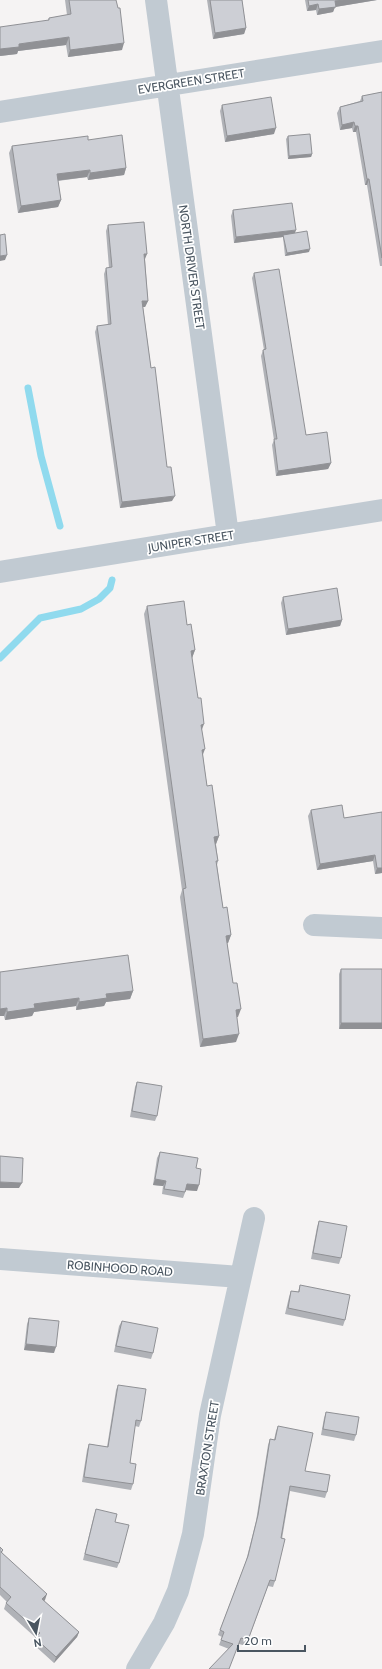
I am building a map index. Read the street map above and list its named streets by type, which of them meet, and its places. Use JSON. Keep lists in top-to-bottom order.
{
  "streets": {
    "street": [
      "EVERGREEN STREET",
      "NORTH DRIVER STREET",
      "JUNIPER STREET",
      "ROBINHOOD ROAD",
      "BRAXTON STREET"
    ]
  },
  "crossings": [
    ["EVERGREEN STREET", "NORTH DRIVER STREET"],
    ["NORTH DRIVER STREET", "JUNIPER STREET"],
    ["ROBINHOOD ROAD", "BRAXTON STREET"]
  ],
  "scale_bar": "20 m",
  "north": "bottom"
}
